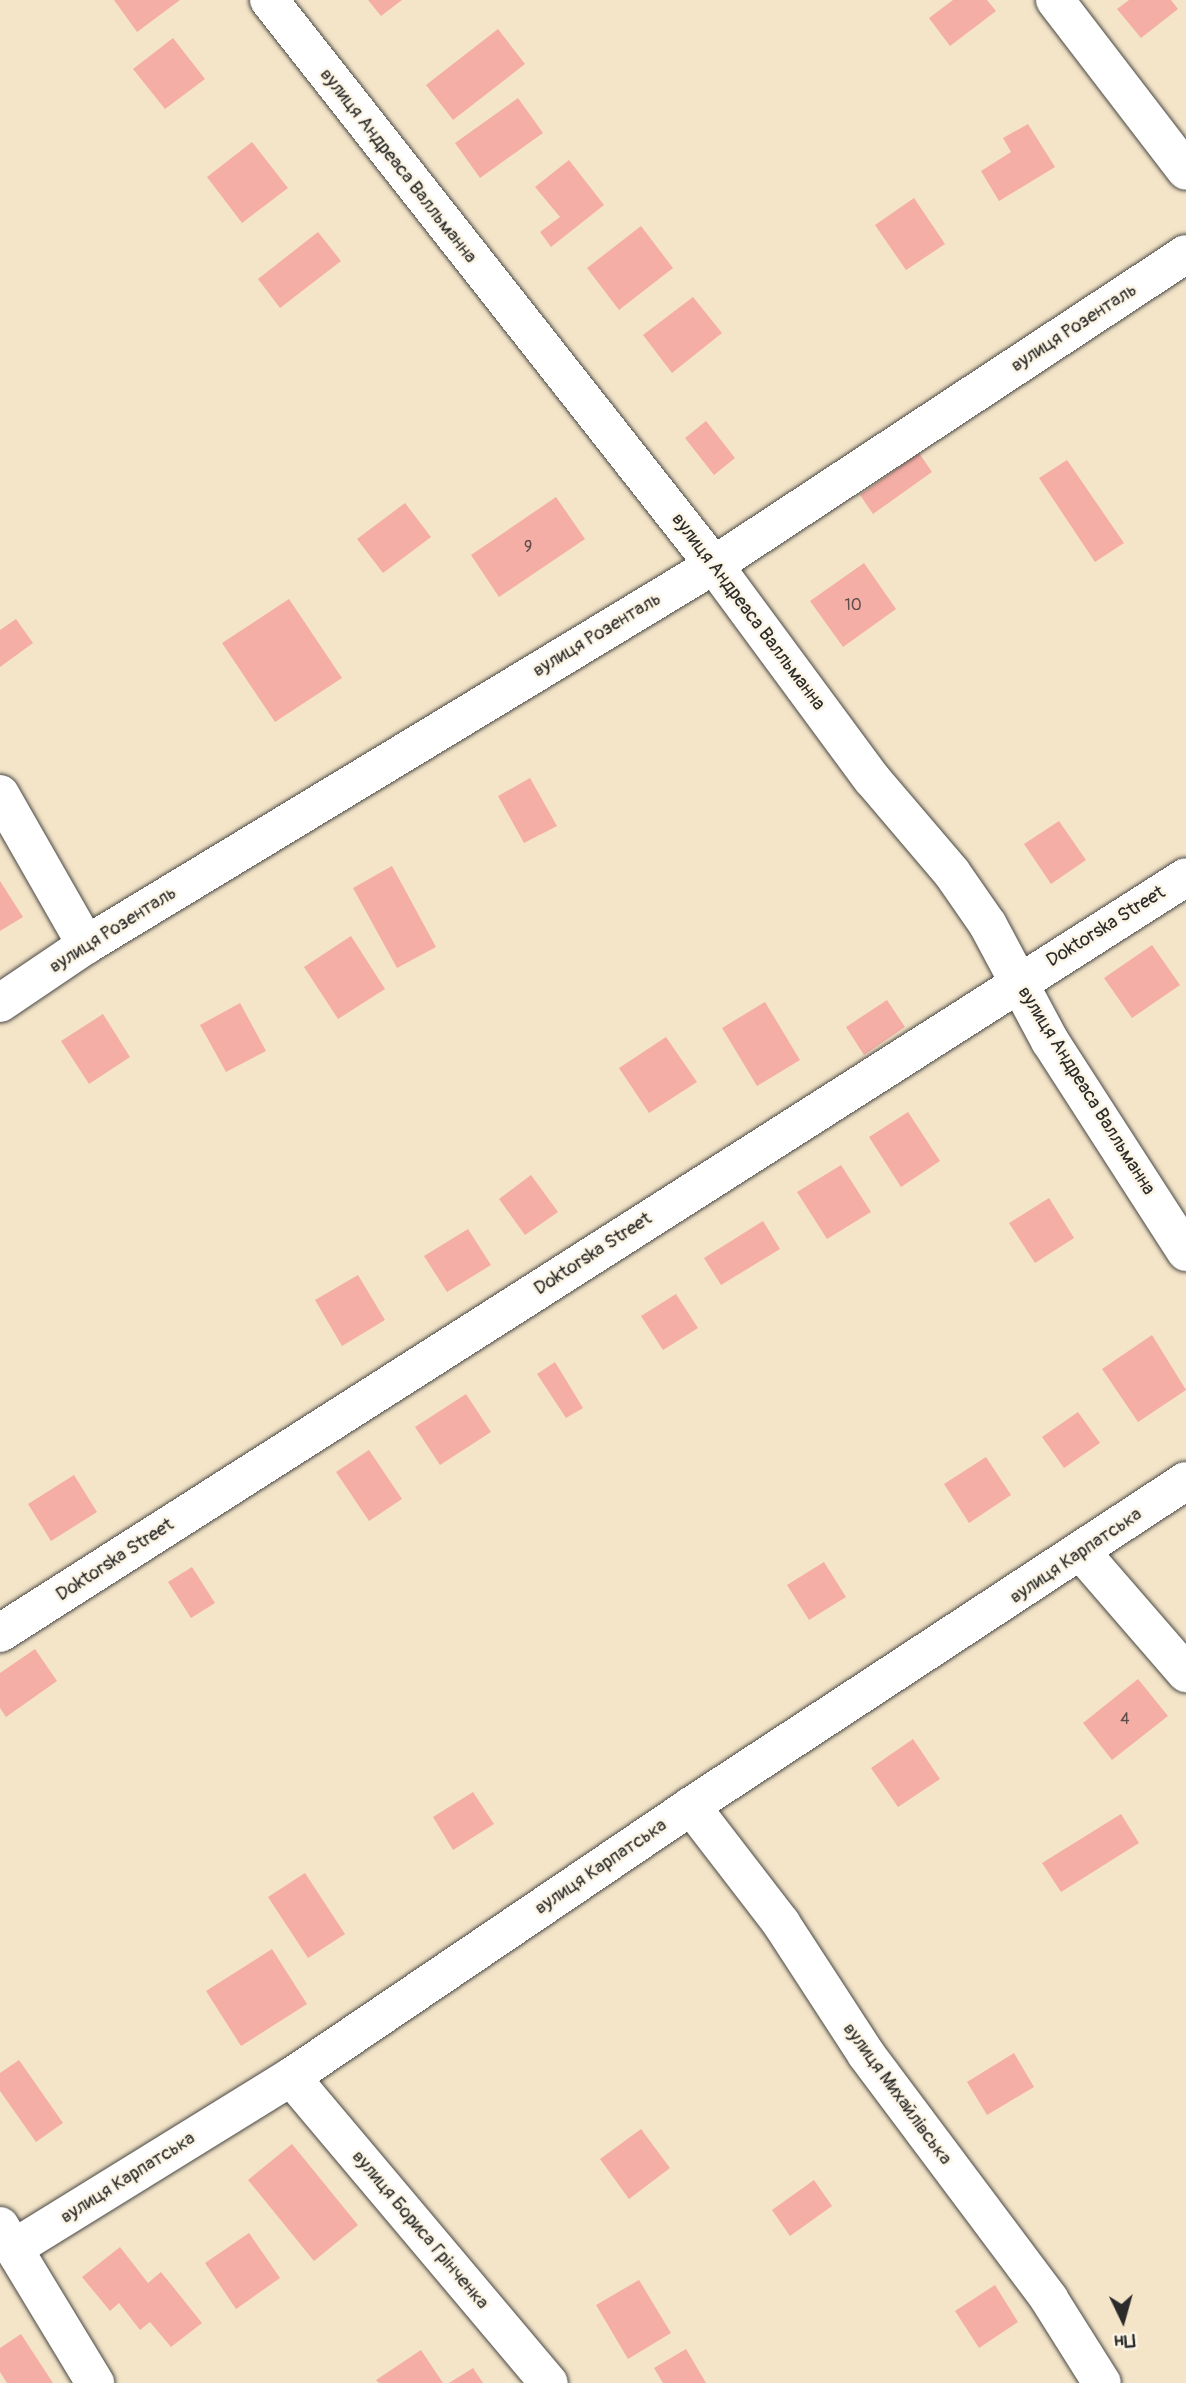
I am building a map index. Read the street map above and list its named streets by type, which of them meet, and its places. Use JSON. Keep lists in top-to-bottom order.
{
  "streets": {
    "street": [
      "вулиця Андреаса Валльманна",
      "вулиця Розенталь",
      "Doktorska Street",
      "вулиця Карпатська",
      "вулиця Михайлівська",
      "вулиця Бориса Грінченка"
    ]
  },
  "crossings": [
    ["вулиця Андреаса Валльманна", "вулиця Розенталь"],
    ["вулиця Андреаса Валльманна", "Doktorska Street"],
    ["вулиця Карпатська", "вулиця Михайлівська"],
    ["вулиця Карпатська", "вулиця Бориса Грінченка"]
  ],
  "house_numbers": ["9", "10", "4"],
  "north": "bottom"
}
